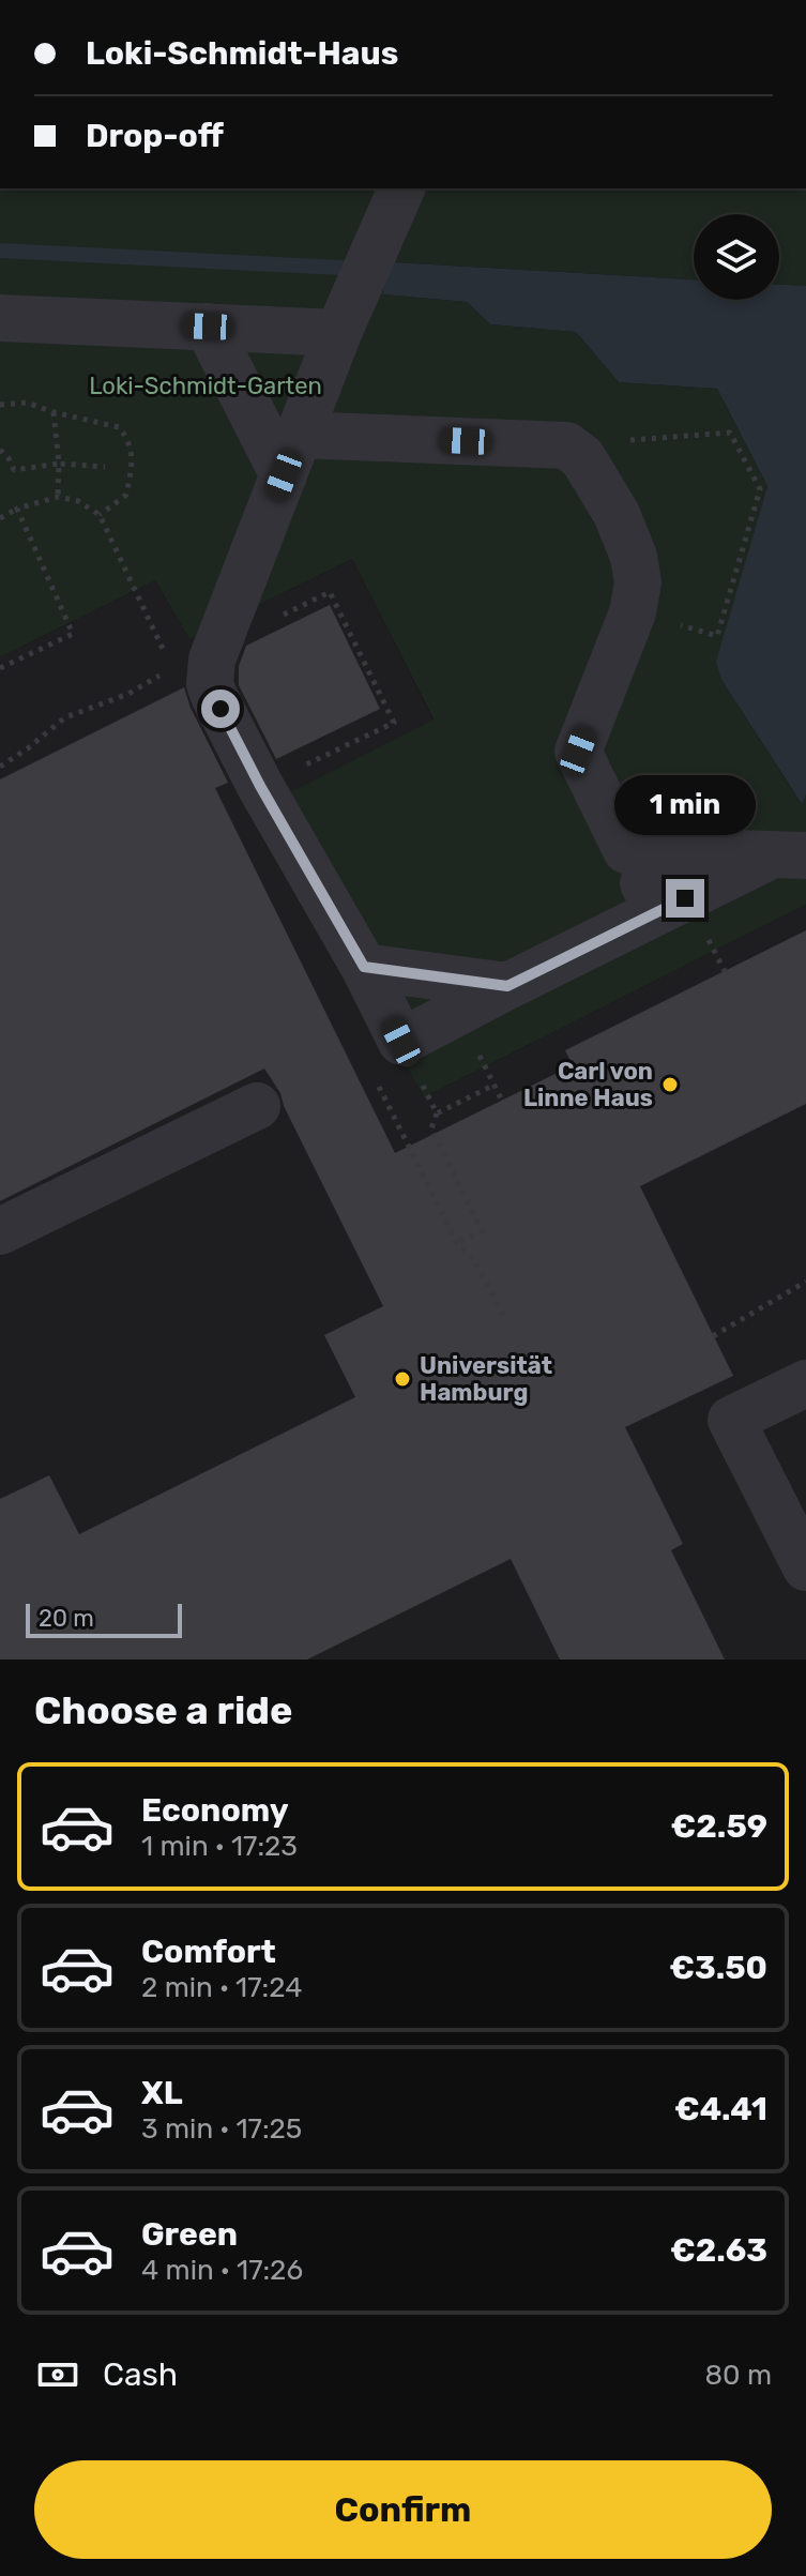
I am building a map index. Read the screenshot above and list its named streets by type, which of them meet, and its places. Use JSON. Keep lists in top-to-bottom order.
{
  "parks": ["Loki-Schmidt-Garten"],
  "places": ["Carl von Linne Haus", "Universität Hamburg"],
  "scale_bar": "20 m",
  "page": {
    "banner": ["Loki-Schmidt-Haus", "Drop-off"],
    "bubble": "1 min",
    "scale": "20 m",
    "heading": "Choose a ride",
    "list": [
      {
        "name": "Economy",
        "note": "1 min · 17:23",
        "value": "€2.59"
      },
      {
        "name": "Comfort",
        "note": "2 min · 17:24",
        "value": "€3.50"
      },
      {
        "name": "XL",
        "note": "3 min · 17:25",
        "value": "€4.41"
      },
      {
        "name": "Green",
        "note": "4 min · 17:26",
        "value": "€2.63"
      }
    ],
    "pay": ["Cash", "80 m"],
    "buttons": "Confirm"
  }
}
